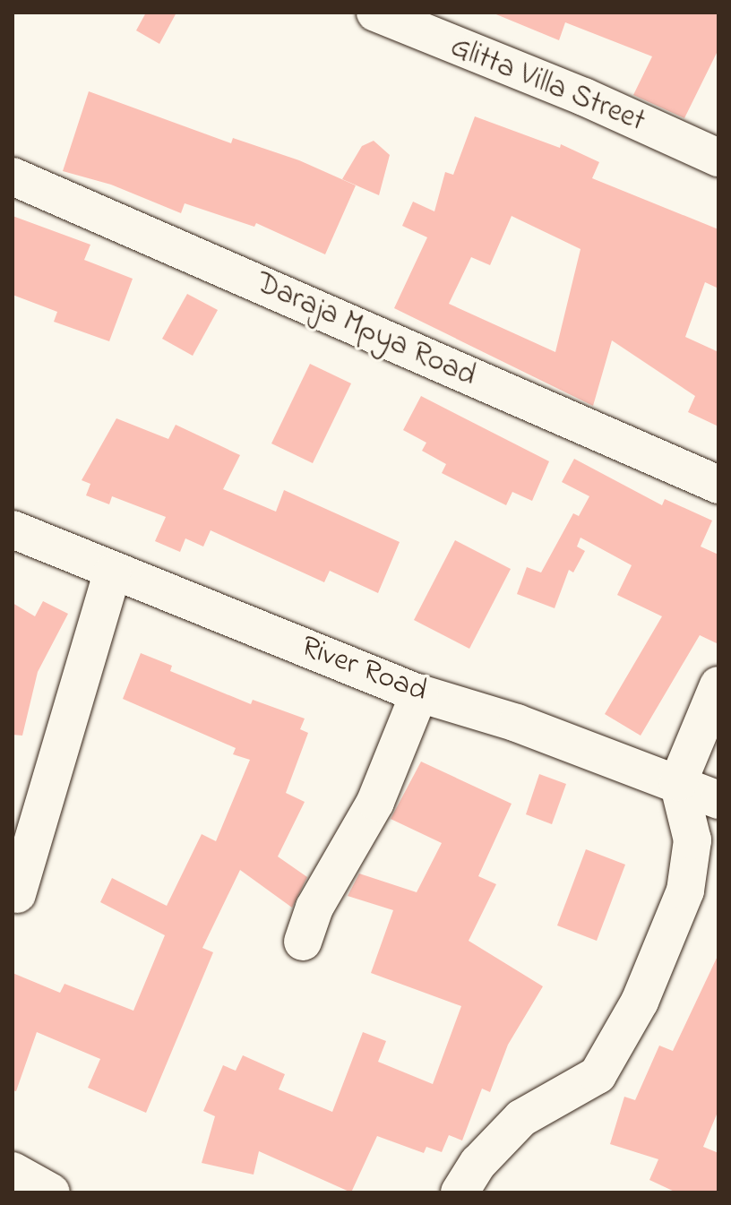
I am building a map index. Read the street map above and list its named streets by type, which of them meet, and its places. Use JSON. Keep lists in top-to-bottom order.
{
  "streets": {
    "street": ["Glitta Villa Street", "Daraja Mpya Road", "River Road"]
  }
}
